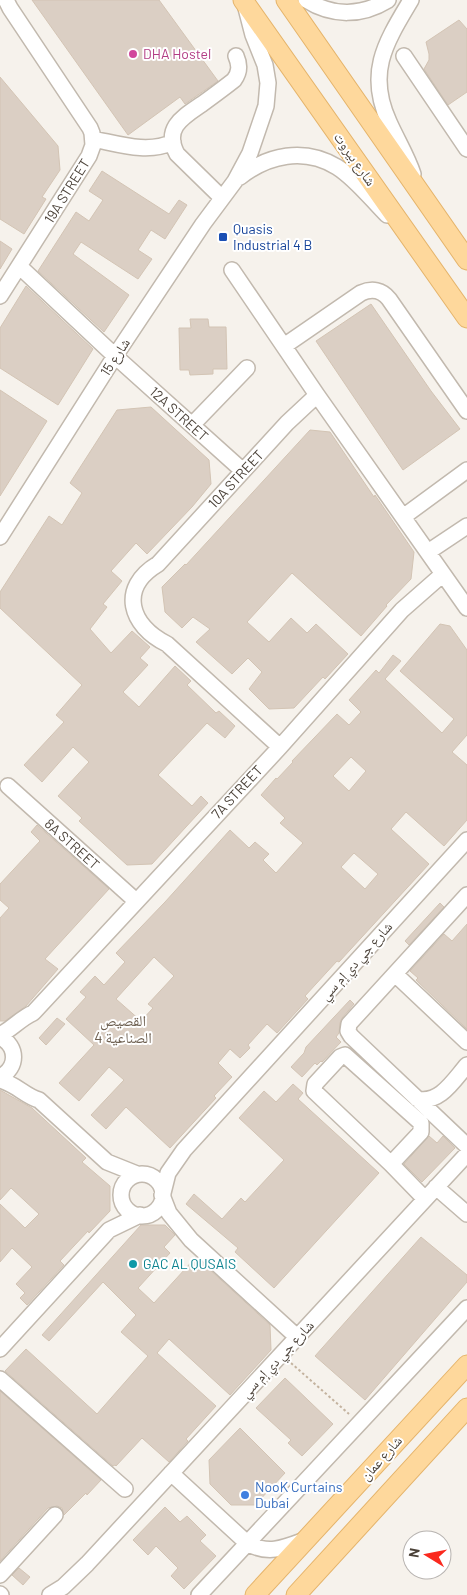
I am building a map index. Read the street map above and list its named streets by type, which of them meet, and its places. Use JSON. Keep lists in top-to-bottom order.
{
  "streets": {
    "main road": ["شارع بيروت", "شارع عمان"],
    "street": [
      "19A STREET",
      "شارع 15",
      "12A STREET",
      "10A STREET",
      "7A STREET",
      "8A STREET",
      "شارع جي دي إم سي"
    ]
  },
  "crossings": [
    ["شارع بيروت", "شارع 15"],
    ["19A STREET", "12A STREET"],
    ["شارع 15", "12A STREET"],
    ["12A STREET", "10A STREET"],
    ["10A STREET", "7A STREET"],
    ["7A STREET", "8A STREET"]
  ],
  "districts": ["القصيص الصناعية 4"],
  "places": {
    "other": ["DHA Hostel", "GAC AL QUSAIS", "NooK Curtains Dubai"],
    "transit": ["Quasis Industrial 4 B"]
  },
  "north": "left"
}
